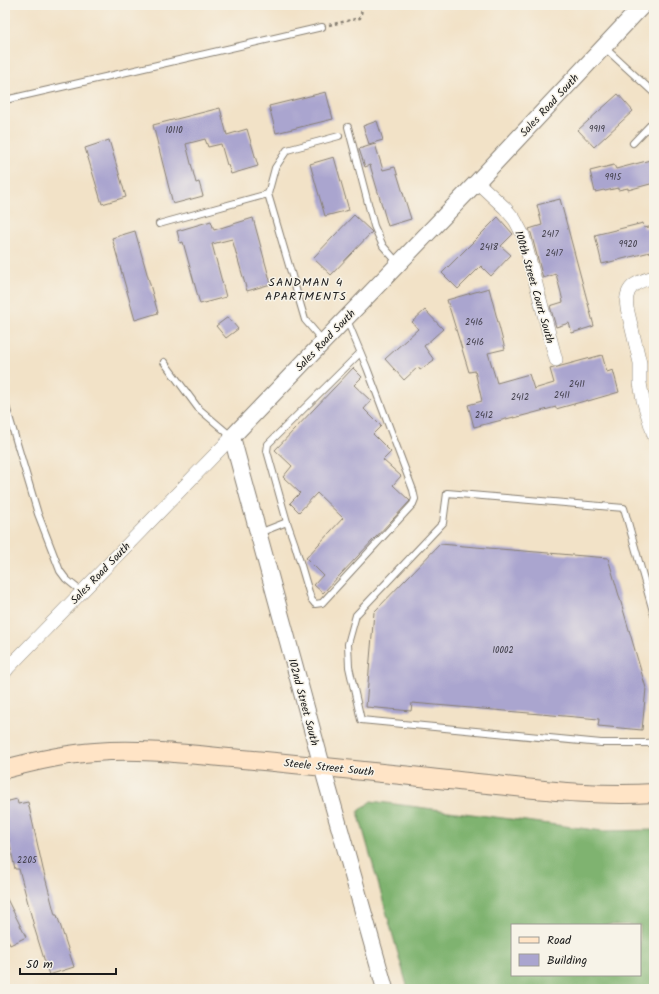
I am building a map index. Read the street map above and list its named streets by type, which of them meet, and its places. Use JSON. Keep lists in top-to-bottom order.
{
  "streets": {
    "main road": ["Steele Street South"],
    "street": ["Sales Road South", "100th Street Court South", "102nd Street South"]
  },
  "crossings": [
    ["Sales Road South", "100th Street Court South"],
    ["Sales Road South", "102nd Street South"],
    ["102nd Street South", "Steele Street South"]
  ],
  "districts": ["SANDMAN 4 APARTMENTS"],
  "house_numbers": [
    "9919",
    "10110",
    "9915",
    "2417",
    "9920",
    "2418",
    "2417",
    "2416",
    "2416",
    "2411",
    "2411",
    "2412",
    "2412",
    "10002",
    "2205"
  ],
  "legend": ["Road", "Building"],
  "scale_bar": "50 m"
}
